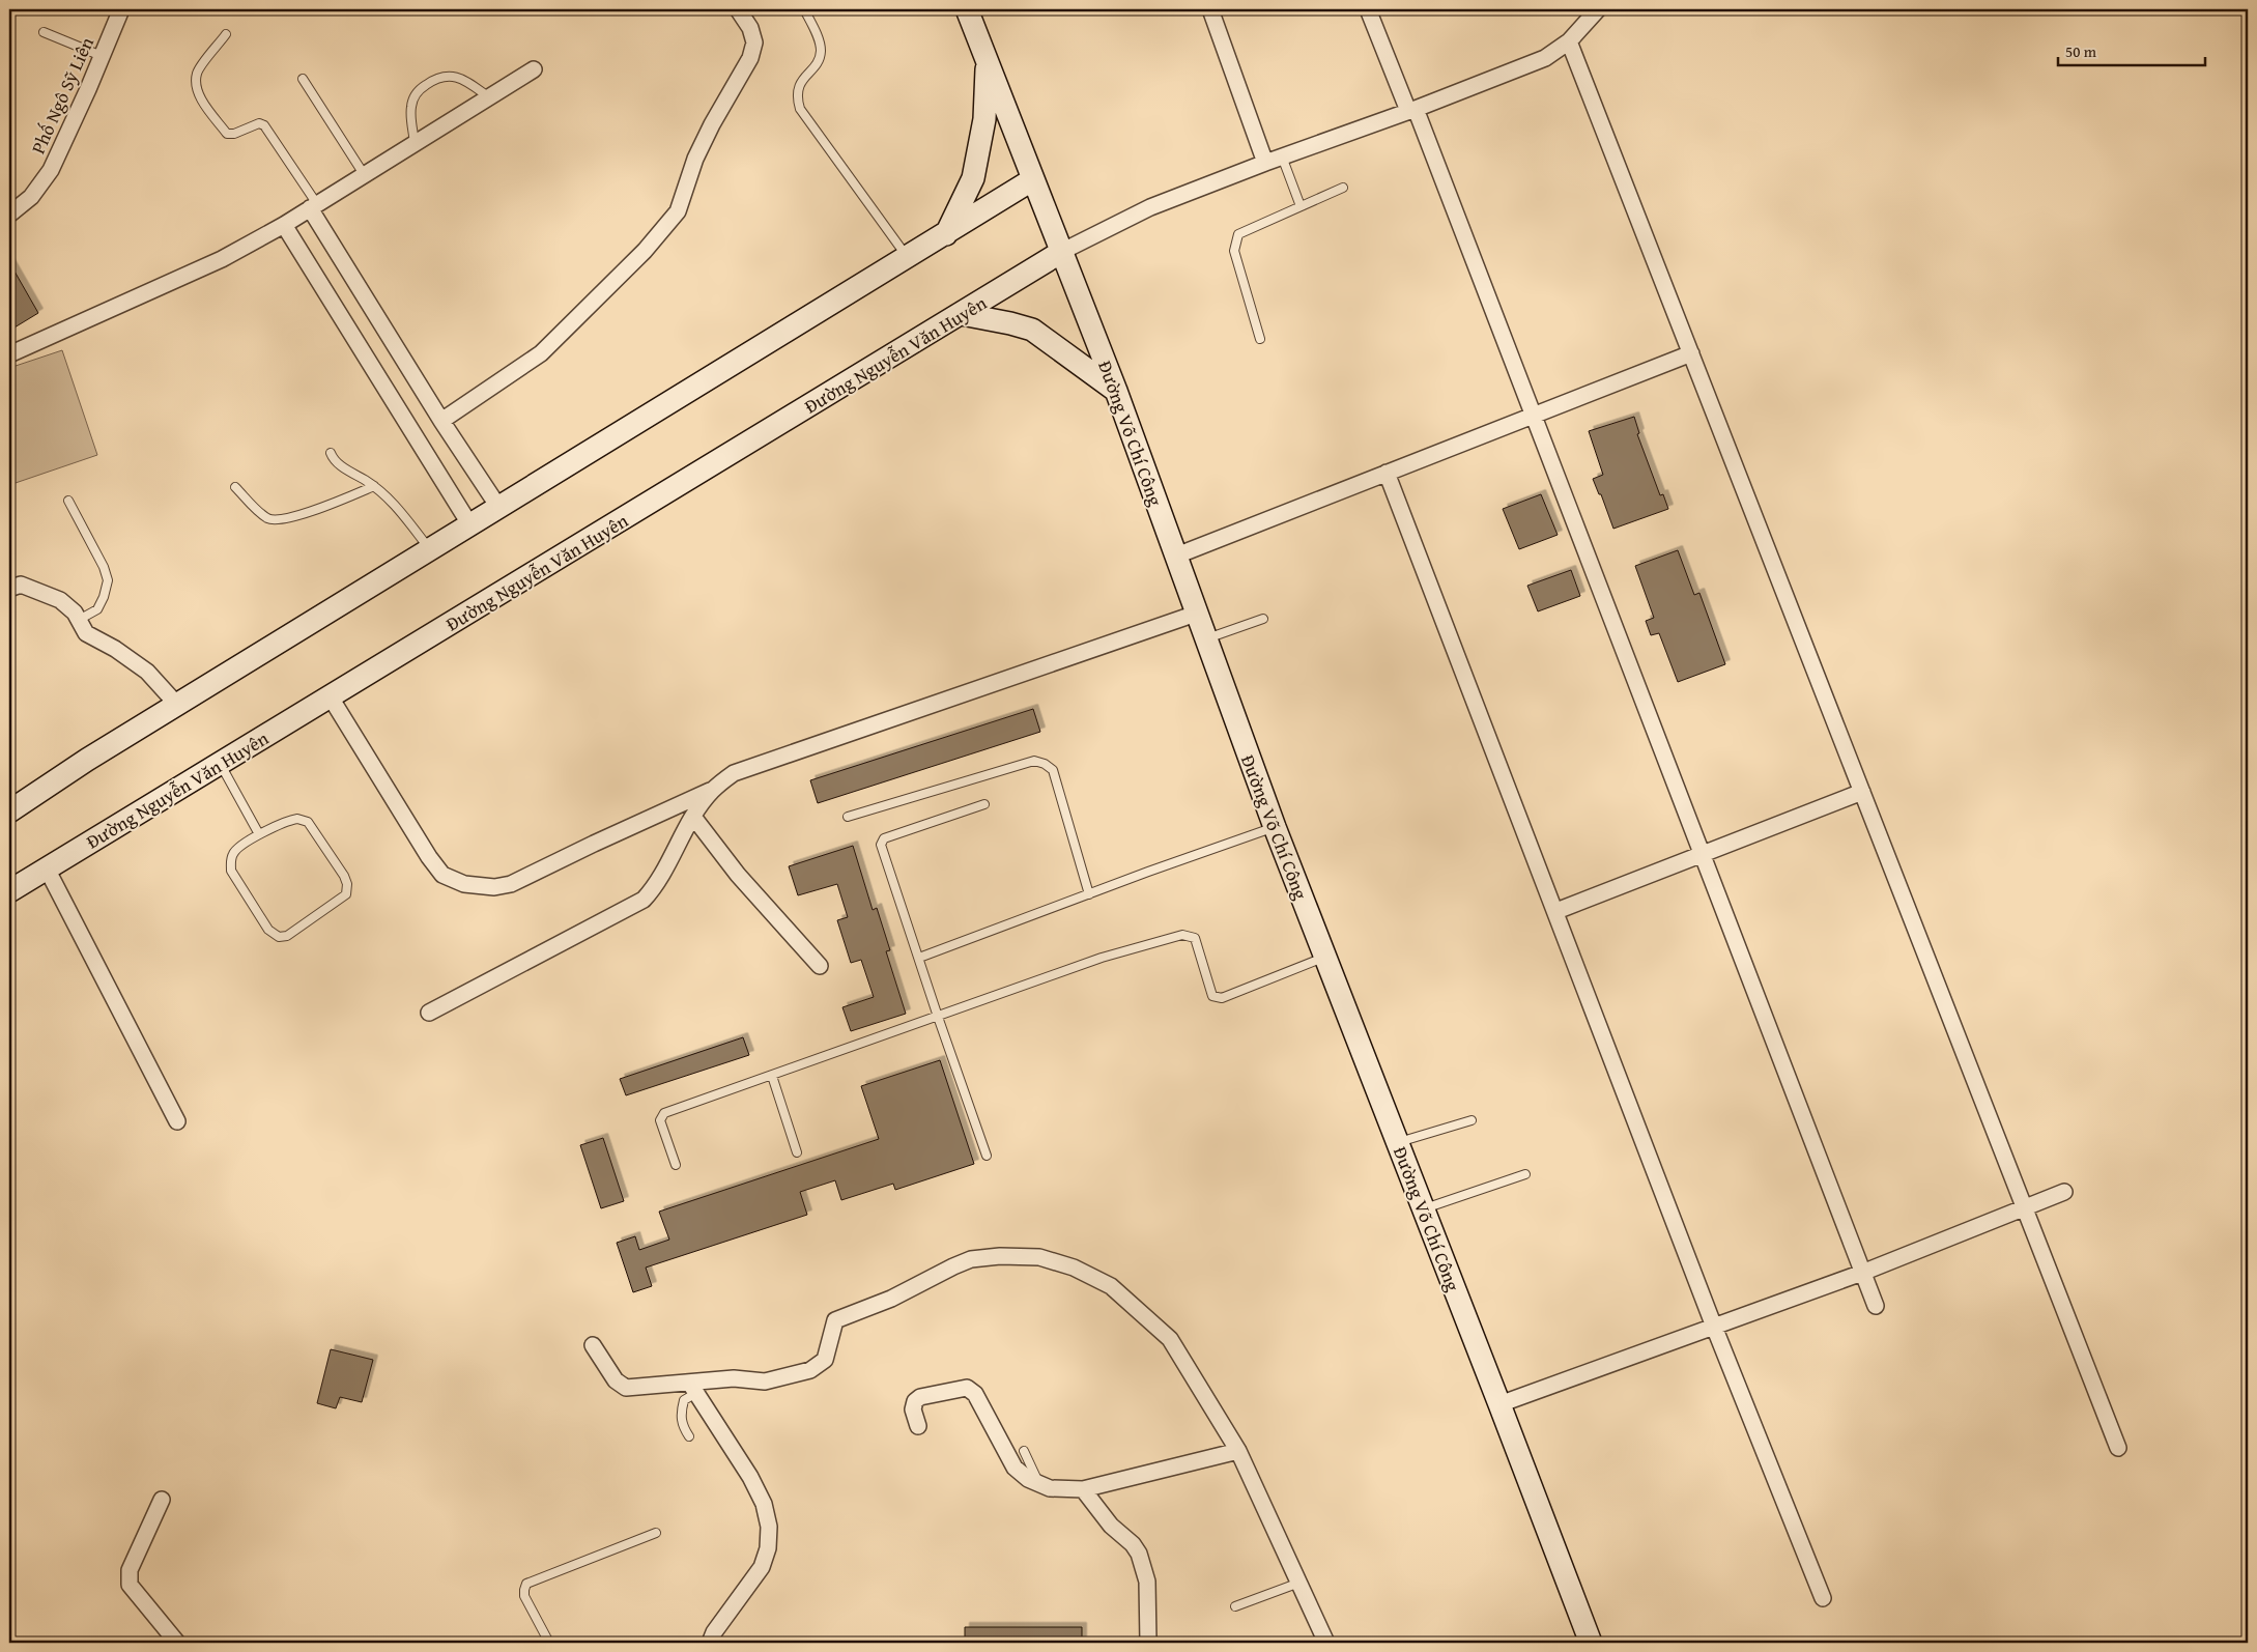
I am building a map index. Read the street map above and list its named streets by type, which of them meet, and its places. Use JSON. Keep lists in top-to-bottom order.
{
  "streets": {
    "street": ["Phố Ngô Sỹ Liên", "Đường Nguyễn Văn Huyên", "Đường Võ Chí Công"]
  },
  "crossings": [
    ["Đường Nguyễn Văn Huyên", "Đường Võ Chí Công"]
  ],
  "scale_bar": "50 m"
}
